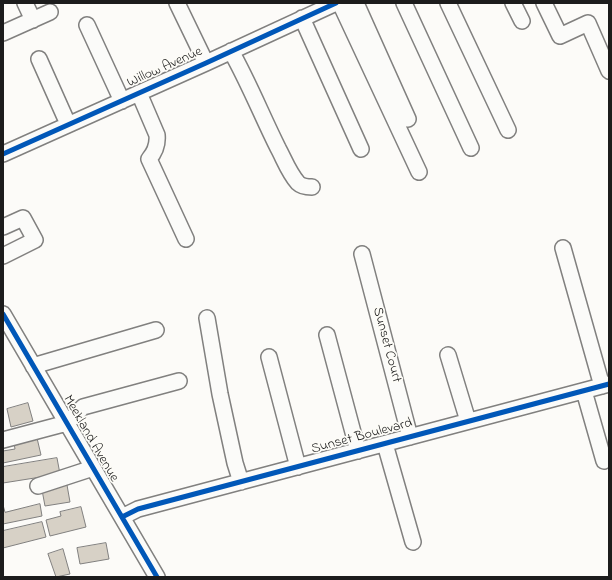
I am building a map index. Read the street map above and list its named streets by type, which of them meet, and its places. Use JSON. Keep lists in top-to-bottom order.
{
  "streets": {
    "street": [
      "Willow Avenue",
      "Sunset Court",
      "Sunset Boulevard",
      "Meekland Avenue"
    ]
  },
  "crossings": [
    ["Sunset Court", "Sunset Boulevard"],
    ["Sunset Boulevard", "Meekland Avenue"]
  ]
}
